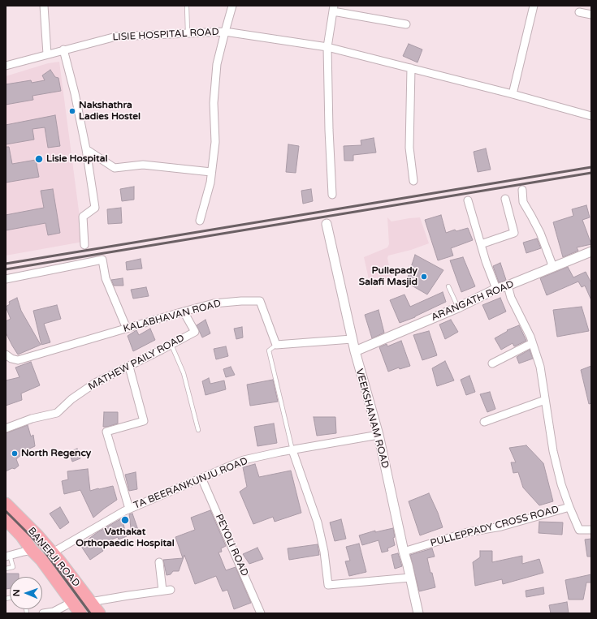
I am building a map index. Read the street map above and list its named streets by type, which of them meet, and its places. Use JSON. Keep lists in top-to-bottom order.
{
  "streets": {
    "main road": ["BANERJI ROAD"],
    "street": [
      "LISIE HOSPITAL ROAD",
      "ARANGATH ROAD",
      "KALABHAVAN ROAD",
      "MATHEW PAILY ROAD",
      "VEEKSHANAM ROAD",
      "TA BEERANKUNJU ROAD",
      "PULLEPPADY CROSS ROAD",
      "PEYOLI ROAD"
    ]
  },
  "crossings": [
    ["ARANGATH ROAD", "VEEKSHANAM ROAD"],
    ["KALABHAVAN ROAD", "MATHEW PAILY ROAD"],
    ["VEEKSHANAM ROAD", "TA BEERANKUNJU ROAD"],
    ["VEEKSHANAM ROAD", "PULLEPPADY CROSS ROAD"],
    ["TA BEERANKUNJU ROAD", "PEYOLI ROAD"],
    ["TA BEERANKUNJU ROAD", "BANERJI ROAD"]
  ],
  "places": [
    "Nakshathra Ladies Hostel",
    "Lisie Hospital",
    "Pullepady Salafi Masjid",
    "North Regency",
    "Vathakat Orthopaedic Hospital"
  ],
  "north": "left"
}
